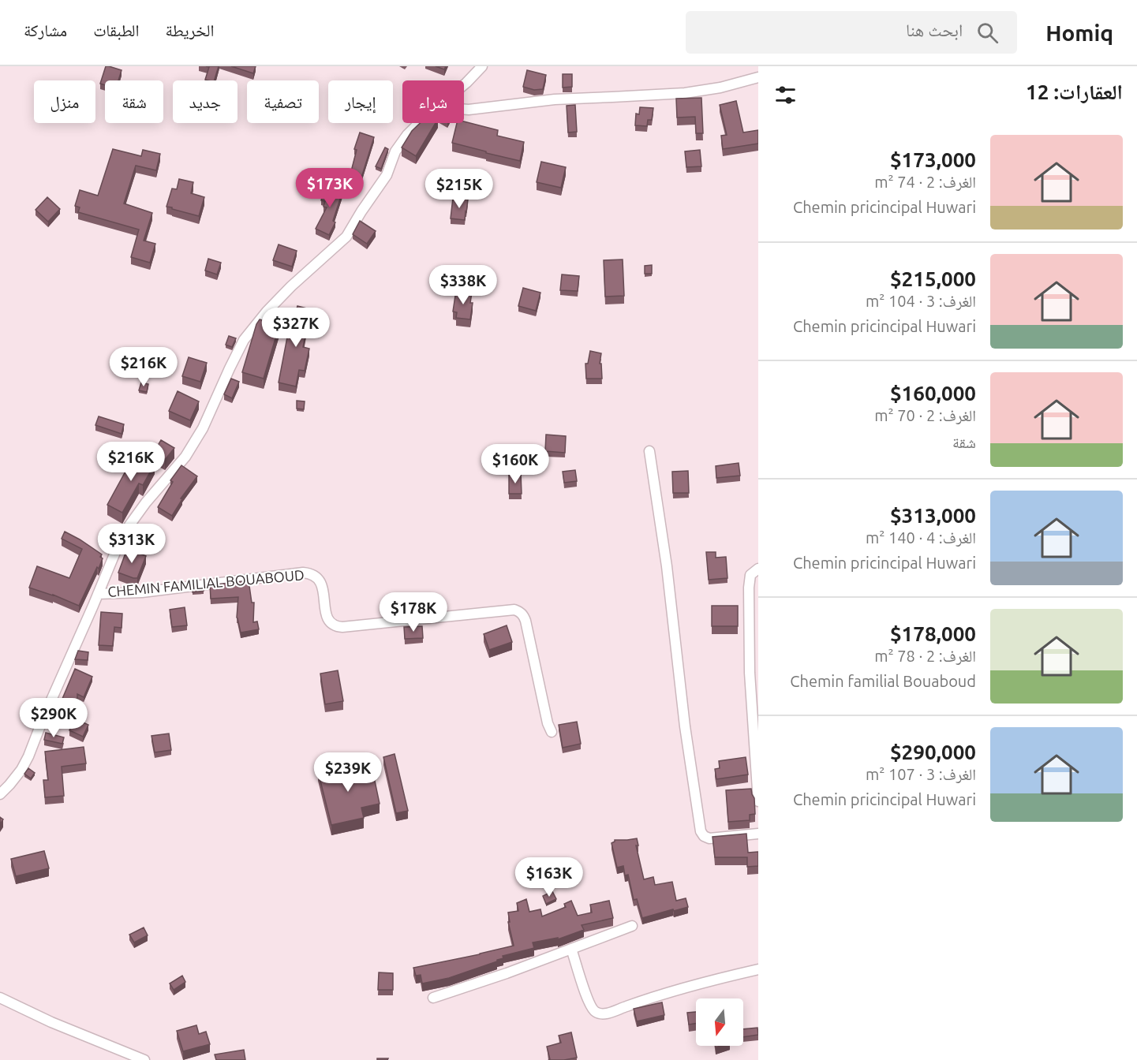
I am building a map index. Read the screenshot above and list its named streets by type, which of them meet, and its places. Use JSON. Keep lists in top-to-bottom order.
{
  "streets": {
    "street": ["CHEMIN FAMILIAL BOUABOUD"]
  },
  "north": "bottom",
  "page": {
    "header": "Homiq",
    "search": "ابحث هنا",
    "nav": ["الخريطة", "الطبقات", "مشاركة"],
    "heading": "العقارات: 12",
    "chip": [
      "شراء",
      "إيجار",
      "تصفية",
      "جديد",
      "شقة",
      "منزل"
    ],
    "list": [
      {
        "name": "$173,000",
        "note": "الغرف: 2 · 74 m² · Chemin pricincipal Huwari"
      },
      {
        "name": "$215,000",
        "note": "الغرف: 3 · 104 m² · Chemin pricincipal Huwari"
      },
      {
        "name": "$160,000",
        "note": "الغرف: 2 · 70 m² · شقة"
      },
      {
        "name": "$313,000",
        "note": "الغرف: 4 · 140 m² · Chemin pricincipal Huwari"
      },
      {
        "name": "$178,000",
        "note": "الغرف: 2 · 78 m² · Chemin familial Bouaboud"
      },
      {
        "name": "$290,000",
        "note": "الغرف: 3 · 107 m² · Chemin pricincipal Huwari"
      }
    ],
    "price": [
      "$173K",
      "$215K",
      "$338K",
      "$327K",
      "$216K",
      "$216K",
      "$160K",
      "$313K",
      "$178K",
      "$290K",
      "$239K",
      "$163K"
    ]
  }
}
